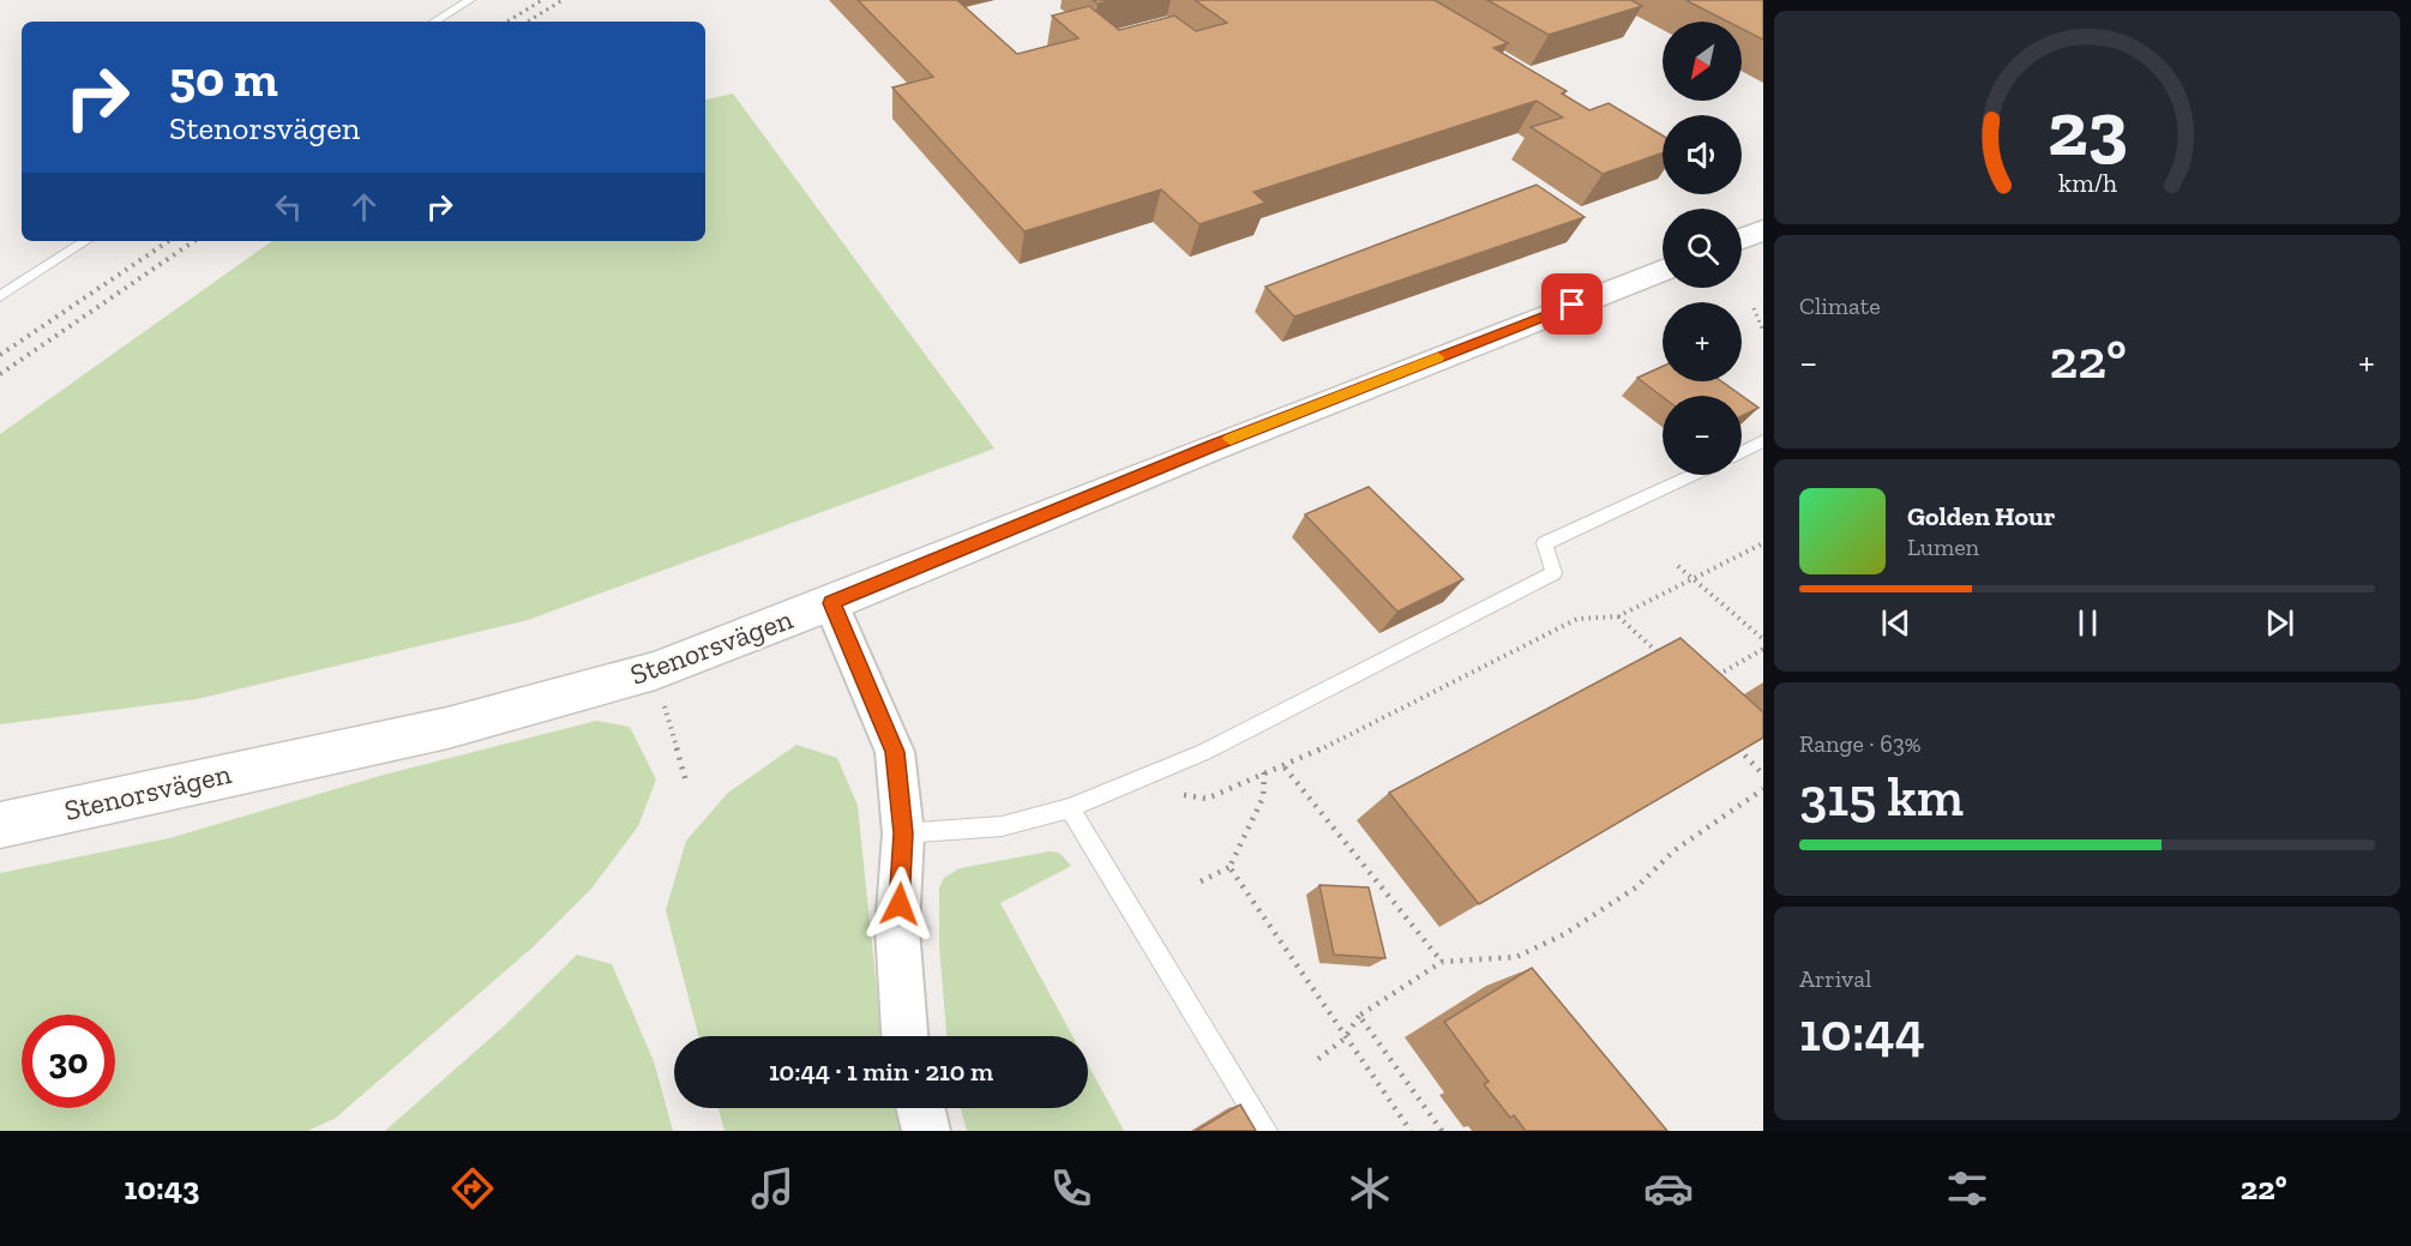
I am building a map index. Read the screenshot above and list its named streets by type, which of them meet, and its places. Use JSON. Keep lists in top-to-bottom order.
{
  "streets": {
    "street": ["Stenorsvägen"]
  },
  "north": "bottom left",
  "page": {
    "map_buttons": ["+", "−"],
    "turn": ["50 m", "Stenorsvägen"],
    "tile": [
      "Climate",
      ["Range · 63%", "315 km"],
      ["Arrival", "10:44"]
    ],
    "heat": ["−", "22°", "+"],
    "song": ["Golden Hour", "Lumen"],
    "limit": "30",
    "trip": "10:44 · 1 min · 210 m",
    "tabs": ["10:43", "22°"],
    "gauge": ["23", "km/h"]
  }
}
